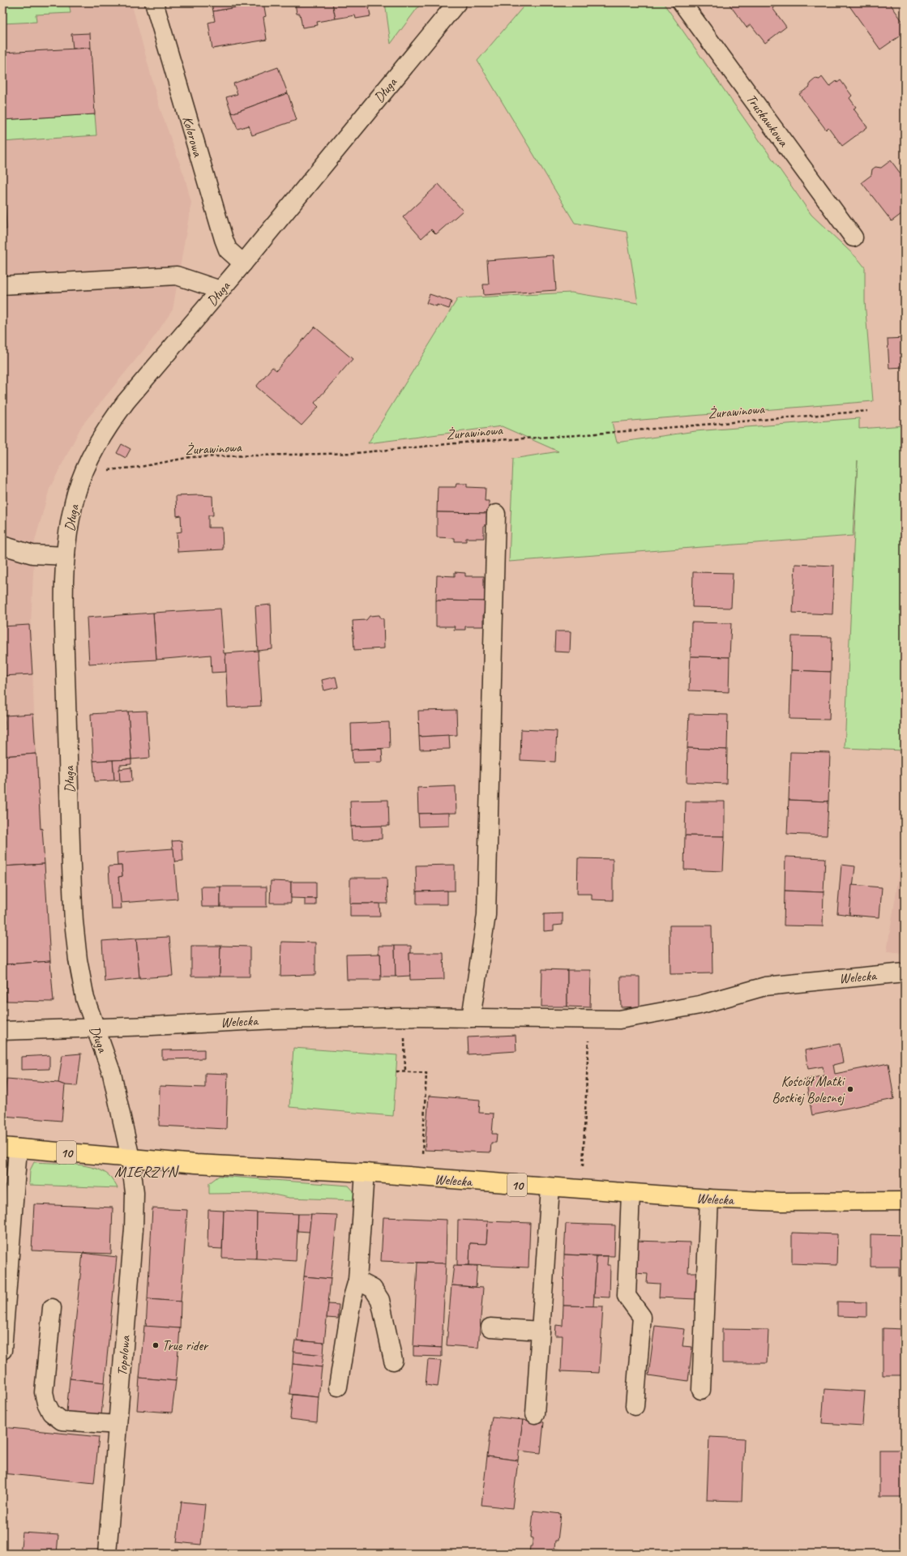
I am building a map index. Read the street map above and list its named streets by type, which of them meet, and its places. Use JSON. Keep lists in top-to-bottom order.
{
  "streets": {
    "main road": ["Welecka", "10"],
    "street": [
      "Długa",
      "Truskawkowa",
      "Kolorowa",
      "Topolowa"
    ],
    "path": ["Żurawinowa"]
  },
  "crossings": [
    ["Długa", "Kolorowa"],
    ["Długa", "Żurawinowa"],
    ["Długa", "Welecka"],
    ["Długa", "Topolowa"],
    ["Welecka", "Topolowa"]
  ],
  "districts": ["MIERZYN"],
  "places": ["Kościół Matki Boskiej Bolesnej", "True rider"]
}
